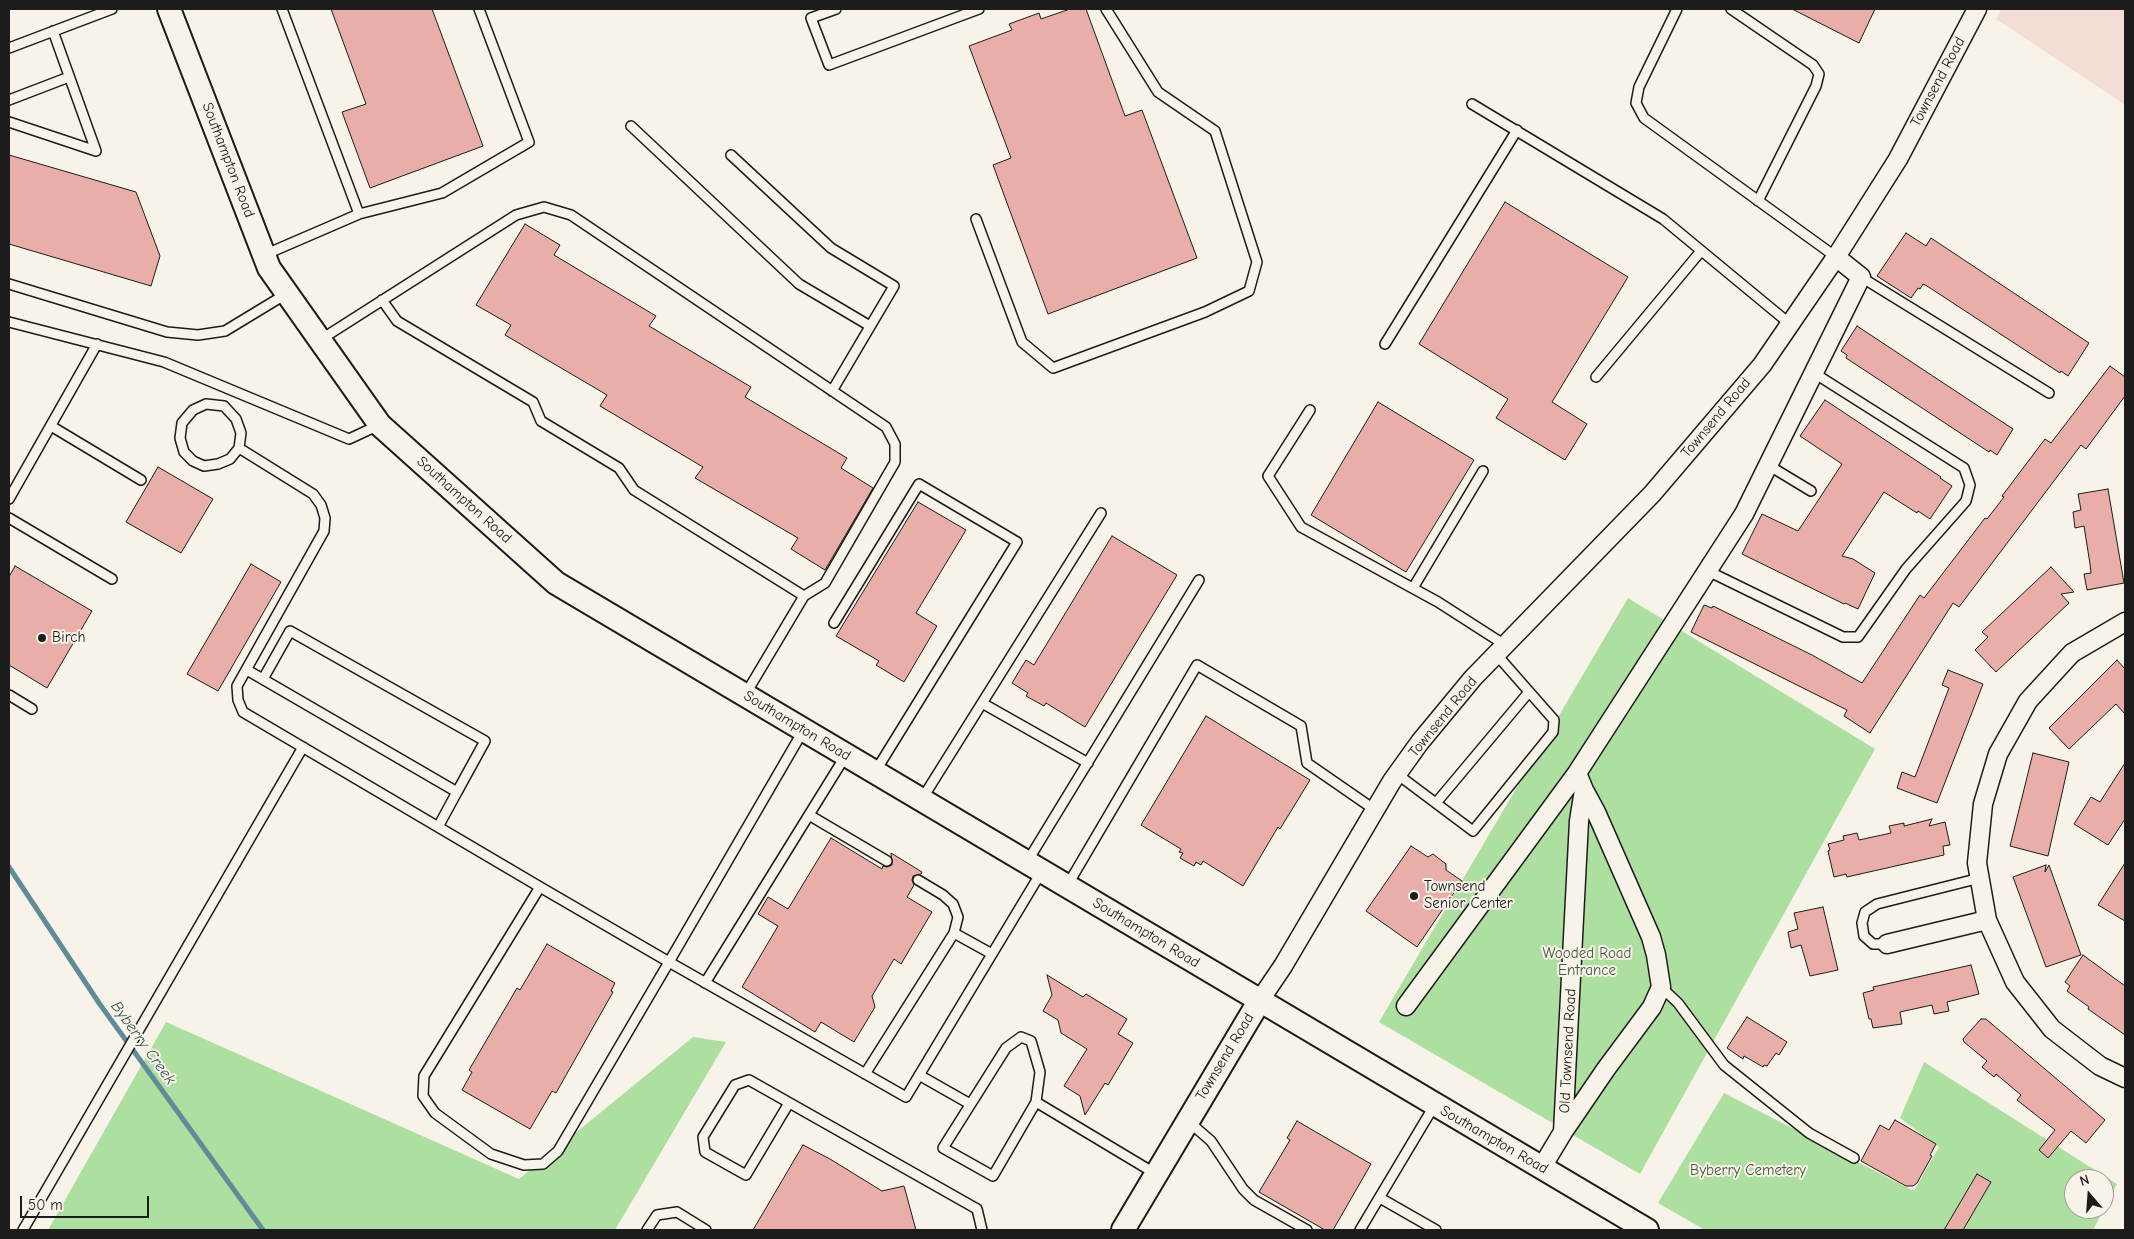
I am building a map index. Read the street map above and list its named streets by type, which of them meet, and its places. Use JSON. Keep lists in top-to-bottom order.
{
  "streets": {
    "street": ["Townsend Road", "Southampton Road", "Old Townsend Road"]
  },
  "crossings": [
    ["Townsend Road", "Southampton Road"],
    ["Southampton Road", "Old Townsend Road"]
  ],
  "water": ["Byberry Creek"],
  "parks": ["Wooded Road Entrance", "Byberry Cemetery"],
  "places": ["Birch", "Townsend Senior Center"],
  "scale_bar": "50 m",
  "north": "top"
}
